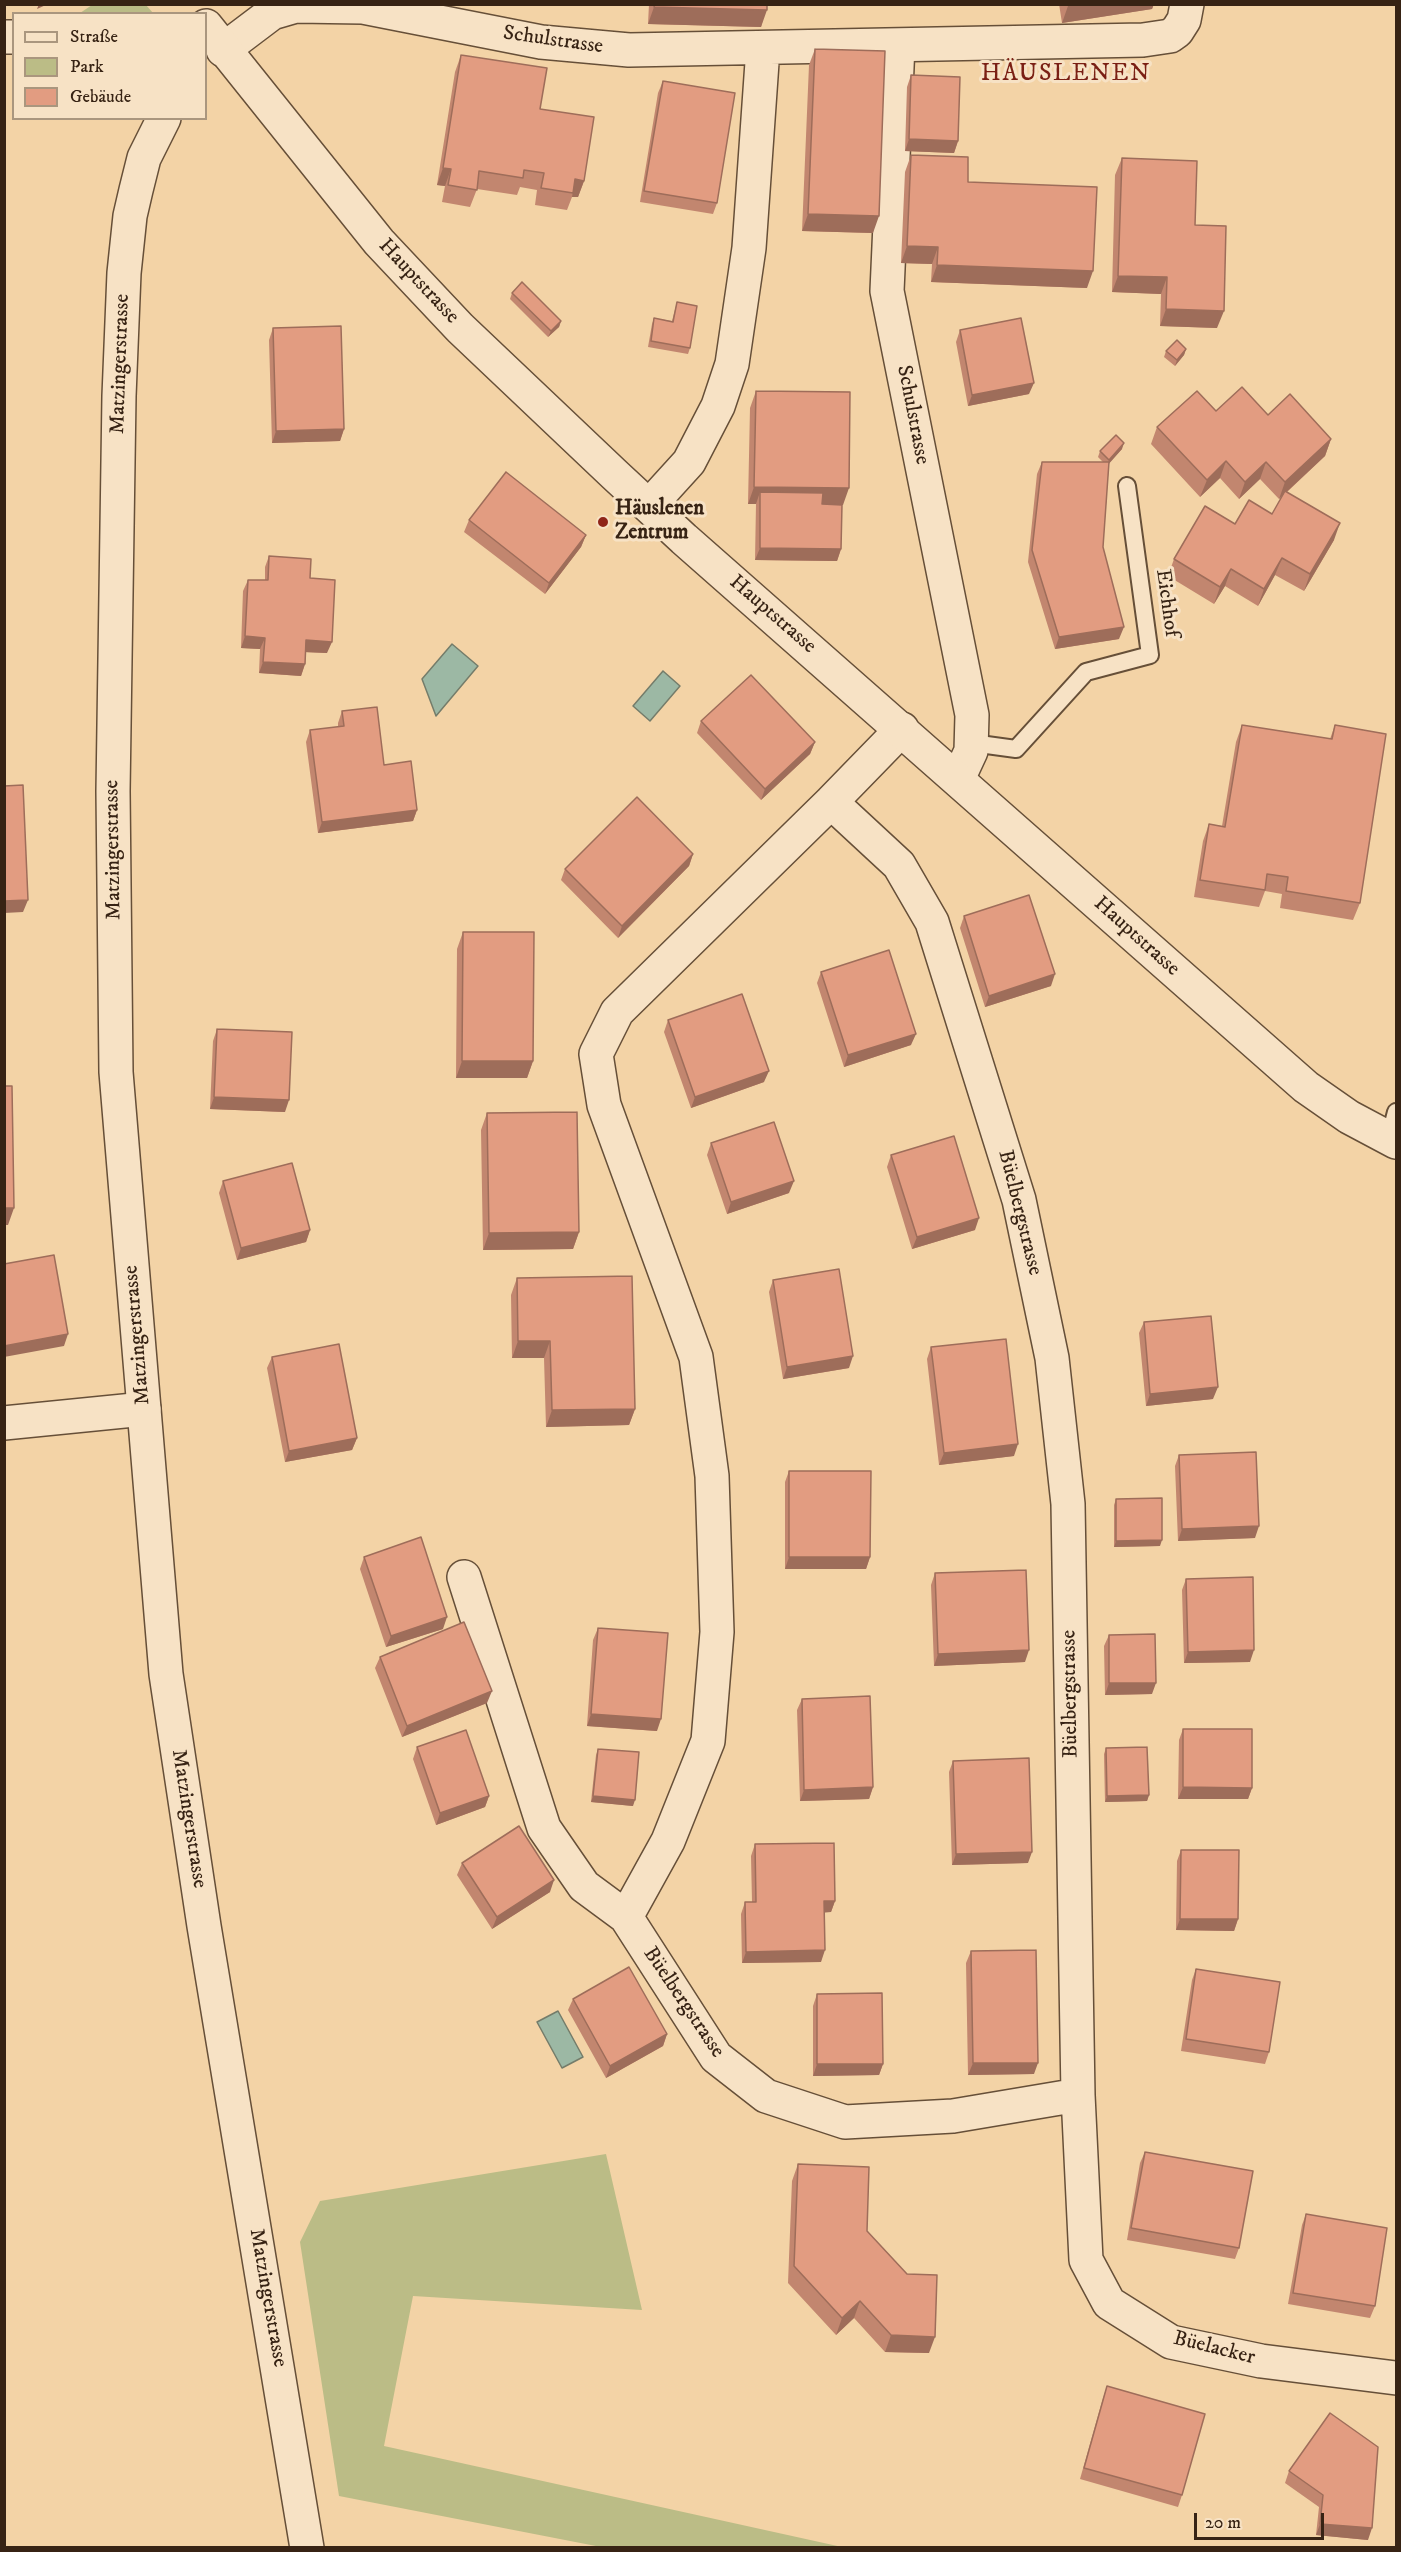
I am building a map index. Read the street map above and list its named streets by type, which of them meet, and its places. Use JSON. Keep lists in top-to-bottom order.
{
  "streets": {
    "street": [
      "Schulstrasse",
      "Hauptstrasse",
      "Matzingerstrasse",
      "Büelbergstrasse",
      "Büelacker"
    ],
    "lane": ["Eichhof"]
  },
  "crossings": [
    ["Schulstrasse", "Hauptstrasse"],
    ["Schulstrasse", "Eichhof"],
    ["Büelbergstrasse", "Büelacker"]
  ],
  "districts": ["HÄUSLENEN"],
  "places": ["Häuslenen Zentrum"],
  "legend": ["Straße", "Park", "Gebäude"],
  "scale_bar": "20 m"
}
